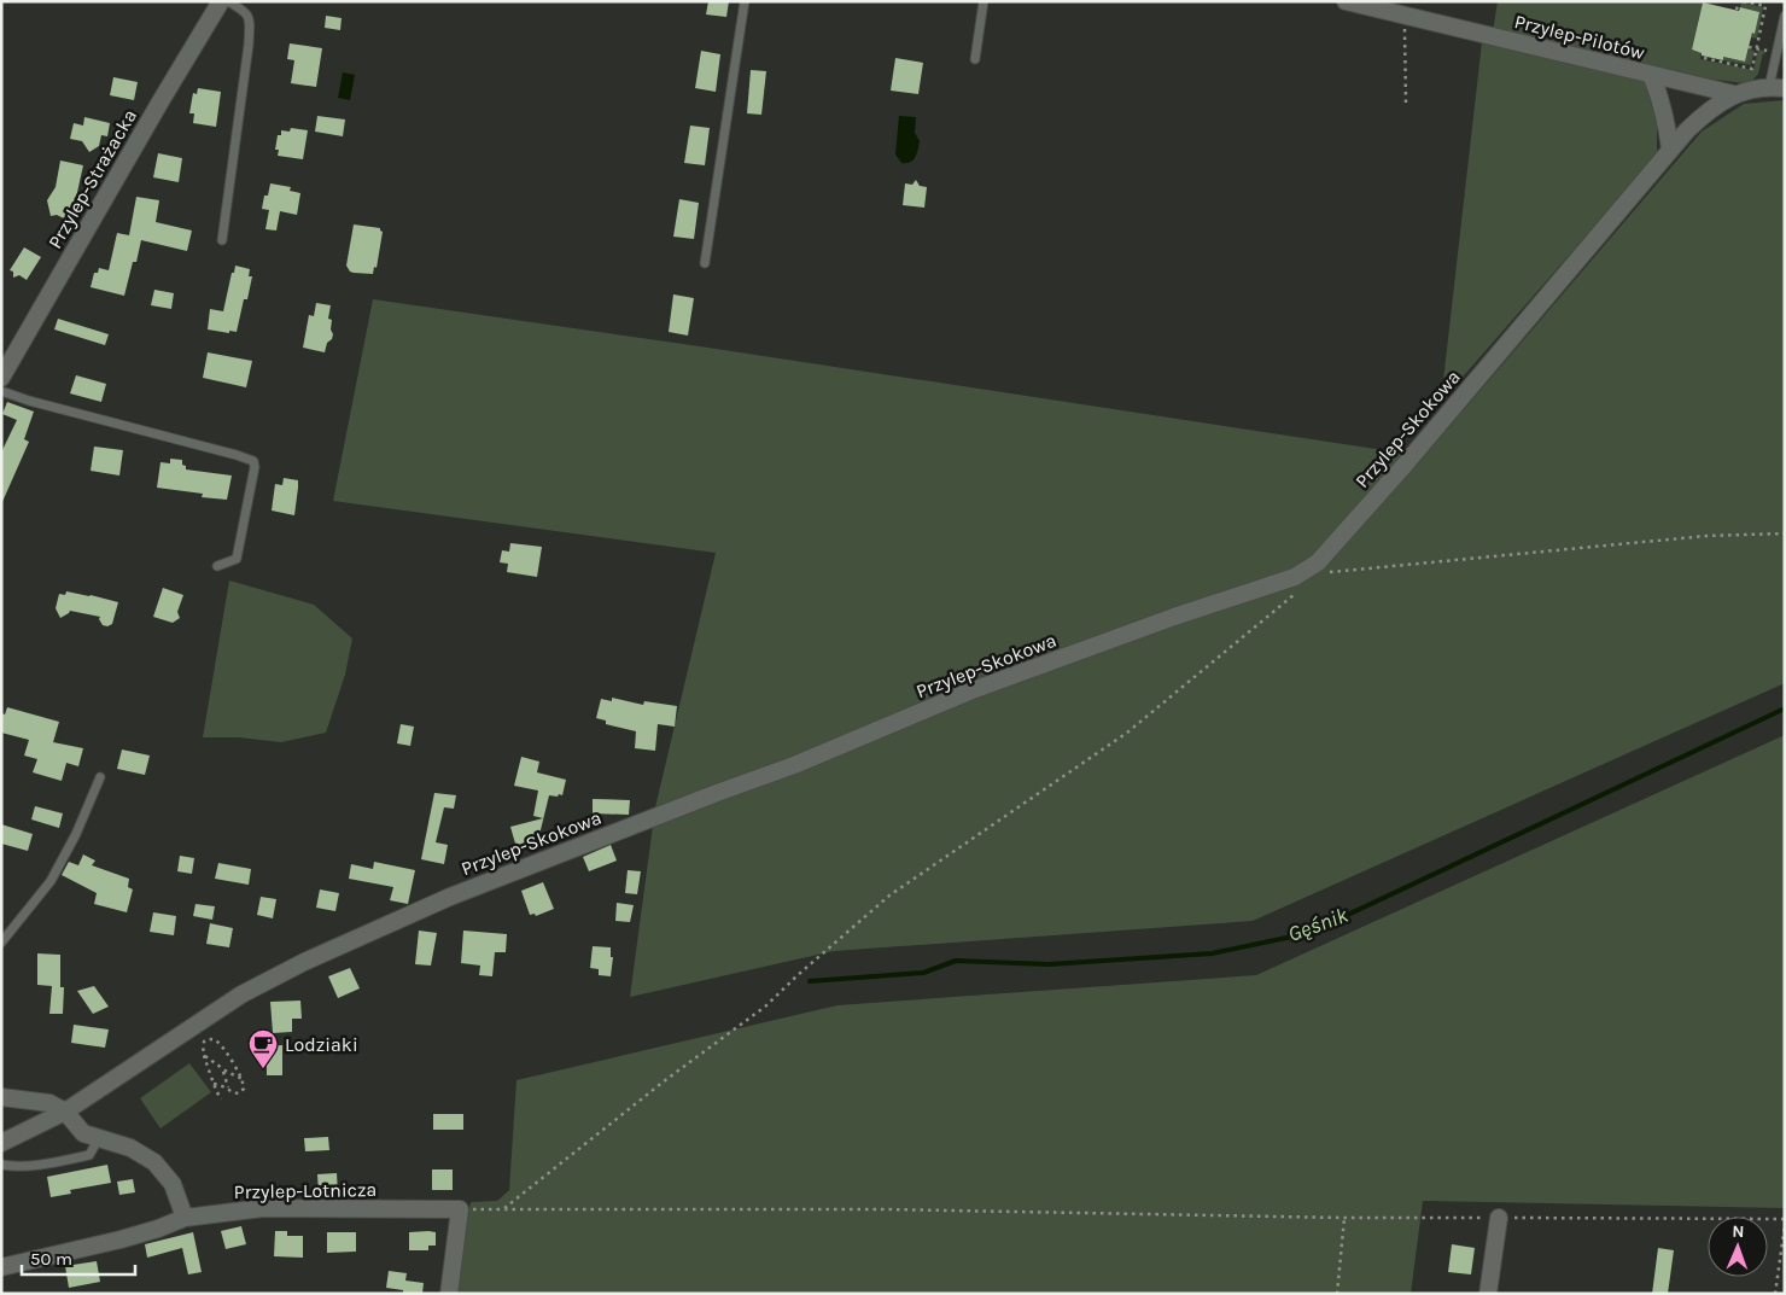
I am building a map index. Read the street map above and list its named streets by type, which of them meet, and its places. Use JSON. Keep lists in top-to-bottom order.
{
  "streets": {
    "street": [
      "Przylep-Pilotów",
      "Przylep-Strażacka",
      "Przylep-Skokowa",
      "Przylep-Lotnicza"
    ]
  },
  "crossings": [
    ["Przylep-Pilotów", "Przylep-Skokowa"]
  ],
  "water": ["Gęśnik"],
  "places": {
    "cafe": ["Lodziaki"]
  },
  "scale_bar": "50 m",
  "north": "top"
}
